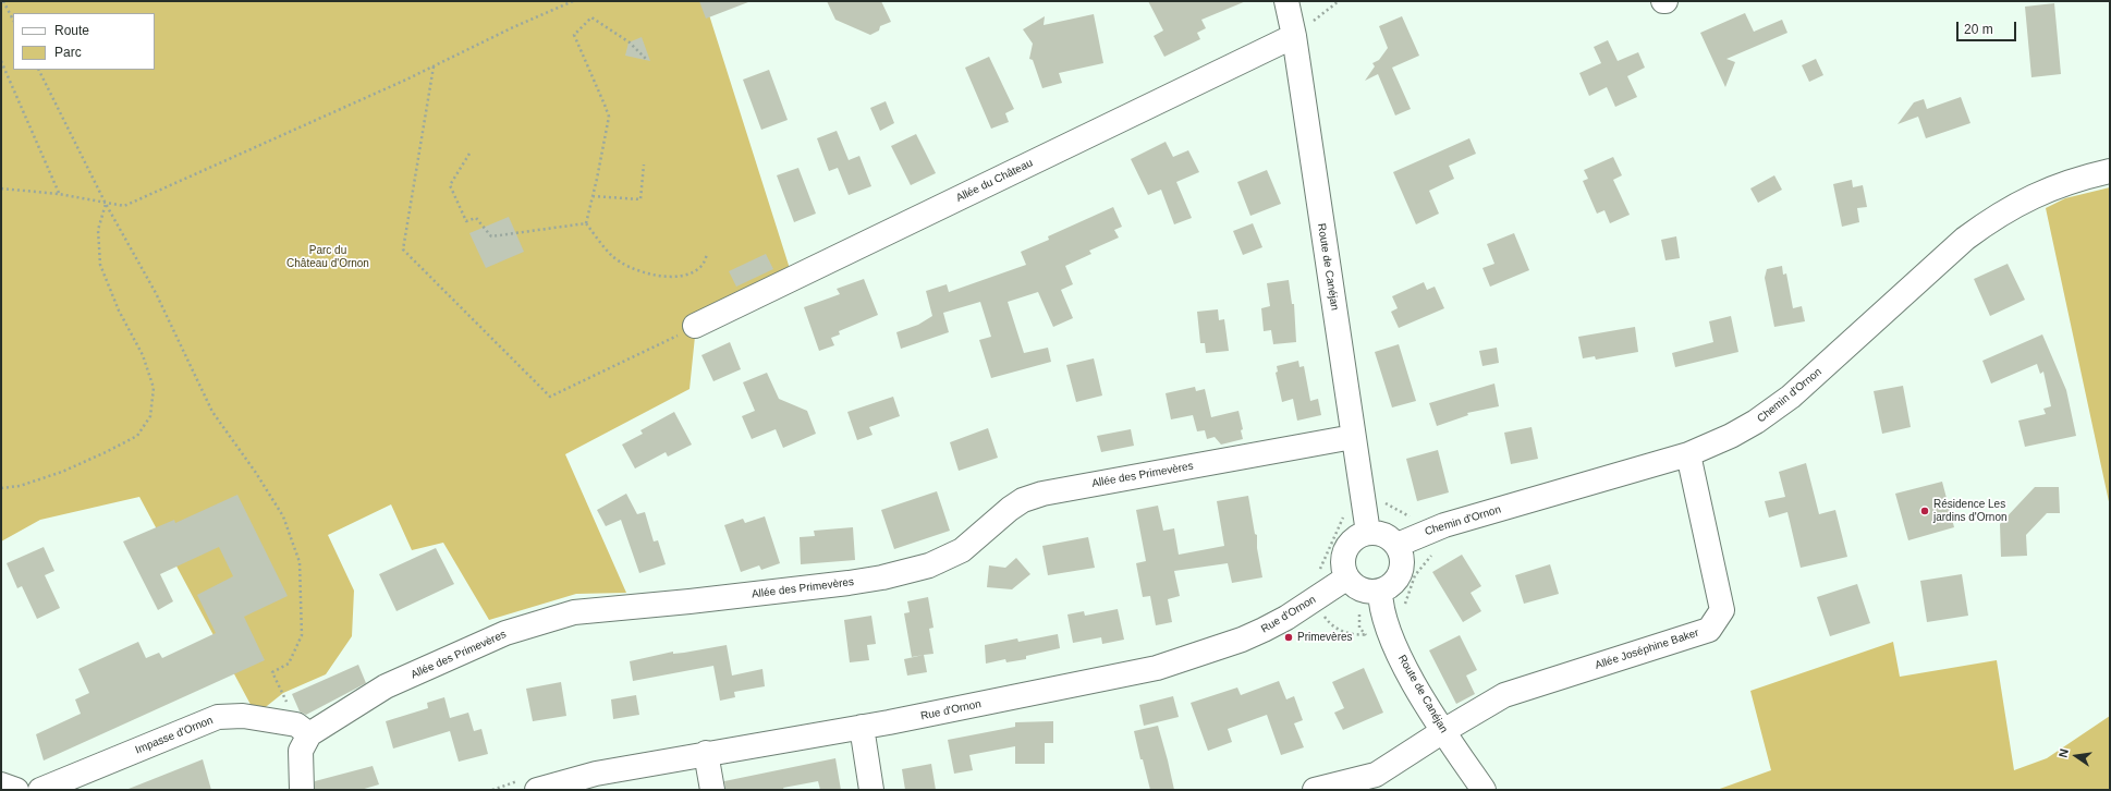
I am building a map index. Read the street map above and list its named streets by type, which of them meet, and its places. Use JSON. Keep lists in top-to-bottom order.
{
  "streets": {
    "street": [
      "Allée du Château",
      "Route de Canéjan",
      "Chemin d'Ornon",
      "Allée des Primevères",
      "Rue d'Ornon",
      "Allée Joséphine Baker",
      "Impasse d'Ornon"
    ]
  },
  "crossings": [
    ["Allée du Château", "Route de Canéjan"],
    ["Route de Canéjan", "Chemin d'Ornon"],
    ["Route de Canéjan", "Allée des Primevères"],
    ["Route de Canéjan", "Rue d'Ornon"],
    ["Route de Canéjan", "Allée Joséphine Baker"],
    ["Chemin d'Ornon", "Rue d'Ornon"],
    ["Chemin d'Ornon", "Allée Joséphine Baker"],
    ["Allée des Primevères", "Impasse d'Ornon"]
  ],
  "parks": ["Parc du Château d'Ornon"],
  "places": ["Résidence Les jardins d'Ornon", "Primevères"],
  "legend": ["Route", "Parc"],
  "scale_bar": "20 m",
  "north": "left"
}
